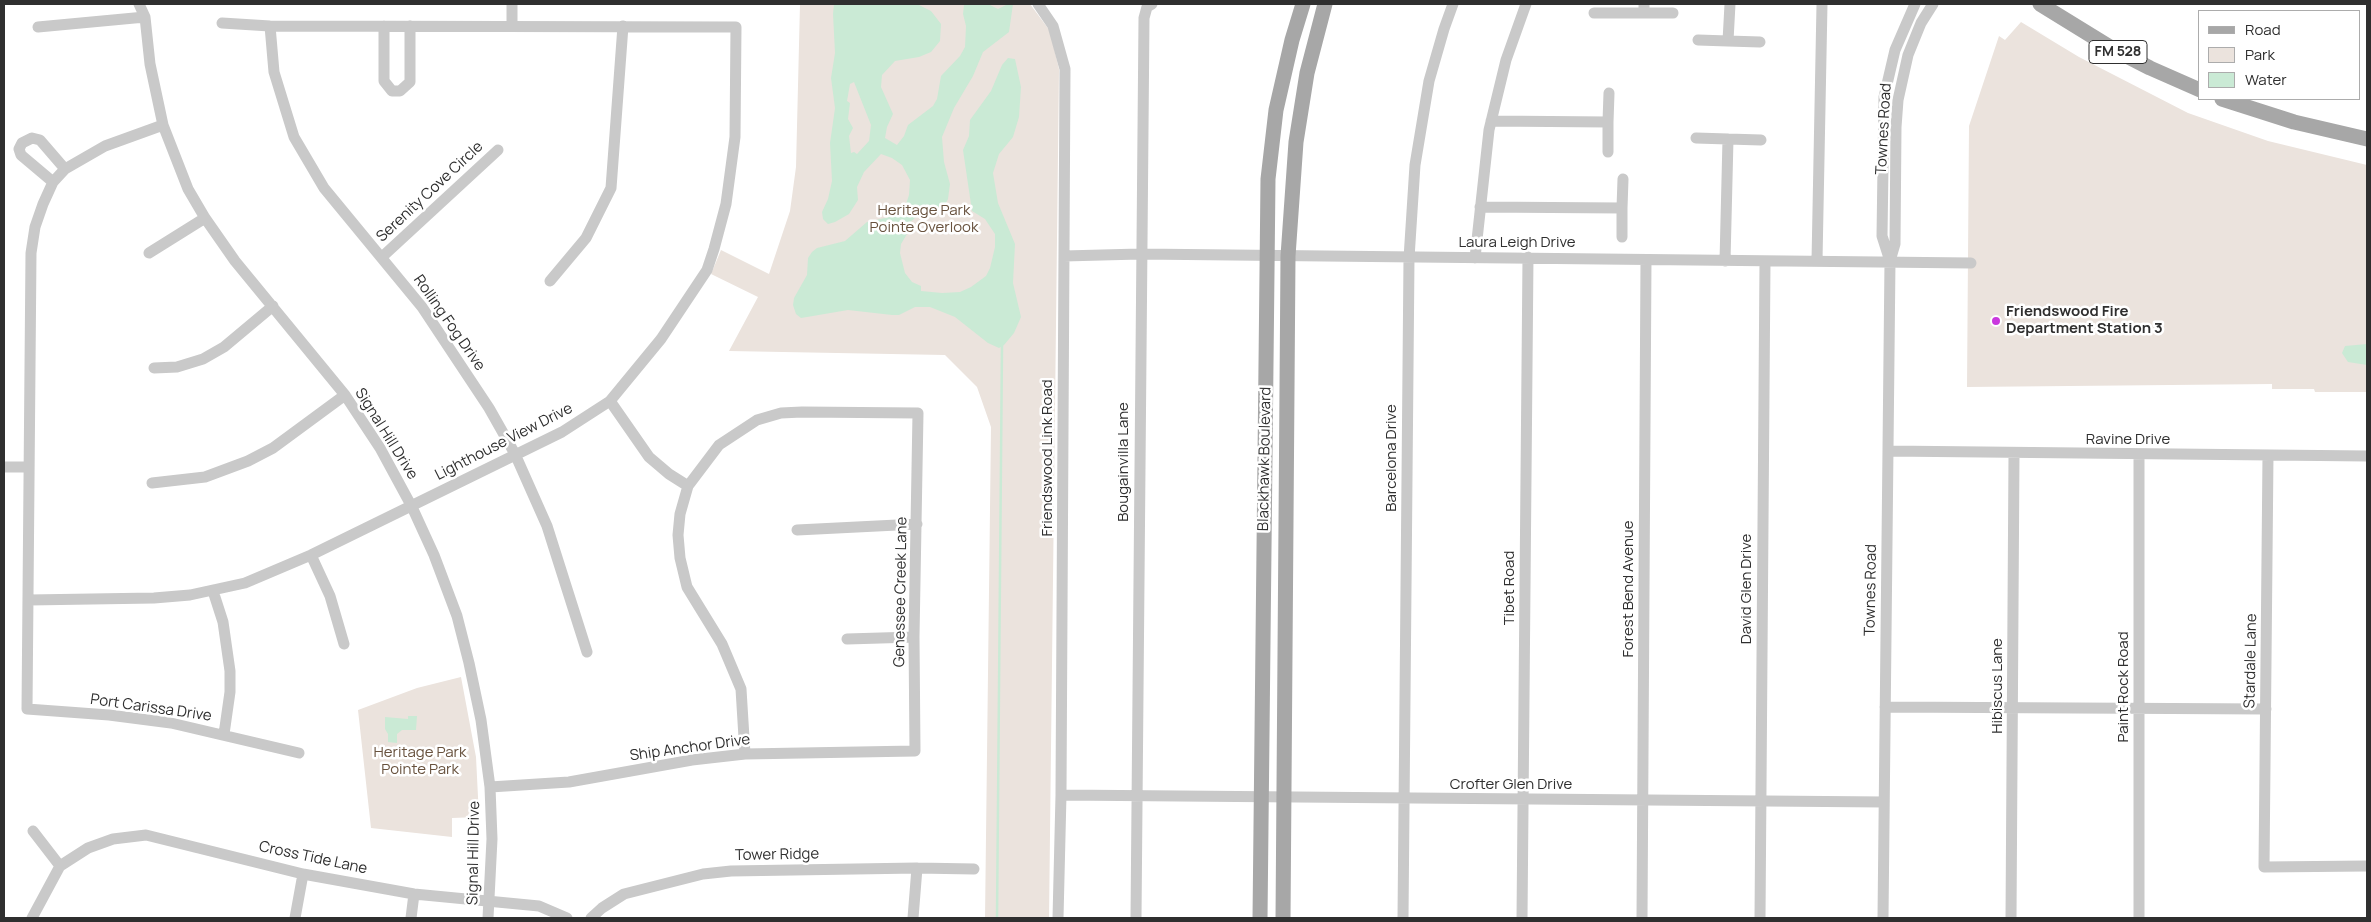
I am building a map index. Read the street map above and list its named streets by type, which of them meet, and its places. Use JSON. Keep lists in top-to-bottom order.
{
  "streets": {
    "main road": ["FM 528", "Blackhawk Boulevard"],
    "street": [
      "Townes Road",
      "Serenity Cove Circle",
      "Laura Leigh Drive",
      "Rolling Fog Drive",
      "Signal Hill Drive",
      "Ravine Drive",
      "Lighthouse View Drive",
      "Friendswood Link Road",
      "Barcelona Drive",
      "Bougainvilla Lane",
      "Tibet Road",
      "Forest Bend Avenue",
      "David Glen Drive",
      "Genessee Creek Lane",
      "Stardale Lane",
      "Hibiscus Lane",
      "Paint Rock Road",
      "Port Carissa Drive",
      "Ship Anchor Drive",
      "Crofter Glen Drive",
      "Tower Ridge",
      "Cross Tide Lane"
    ]
  },
  "crossings": [
    ["Townes Road", "Laura Leigh Drive"],
    ["Townes Road", "Ravine Drive"],
    ["Townes Road", "Crofter Glen Drive"],
    ["Serenity Cove Circle", "Rolling Fog Drive"],
    ["Laura Leigh Drive", "Friendswood Link Road"],
    ["Laura Leigh Drive", "Barcelona Drive"],
    ["Laura Leigh Drive", "Blackhawk Boulevard"],
    ["Laura Leigh Drive", "Bougainvilla Lane"],
    ["Laura Leigh Drive", "Tibet Road"],
    ["Laura Leigh Drive", "Forest Bend Avenue"],
    ["Laura Leigh Drive", "David Glen Drive"],
    ["Rolling Fog Drive", "Lighthouse View Drive"],
    ["Signal Hill Drive", "Lighthouse View Drive"],
    ["Signal Hill Drive", "Ship Anchor Drive"],
    ["Signal Hill Drive", "Cross Tide Lane"],
    ["Ravine Drive", "Stardale Lane"],
    ["Ravine Drive", "Hibiscus Lane"],
    ["Ravine Drive", "Paint Rock Road"],
    ["Lighthouse View Drive", "Port Carissa Drive"],
    ["Friendswood Link Road", "Crofter Glen Drive"],
    ["Barcelona Drive", "Crofter Glen Drive"],
    ["Blackhawk Boulevard", "Crofter Glen Drive"],
    ["Bougainvilla Lane", "Crofter Glen Drive"],
    ["Tibet Road", "Crofter Glen Drive"],
    ["Forest Bend Avenue", "Crofter Glen Drive"],
    ["David Glen Drive", "Crofter Glen Drive"],
    ["Genessee Creek Lane", "Ship Anchor Drive"]
  ],
  "parks": ["Heritage Park Pointe Overlook", "Heritage Park Pointe Park"],
  "places": ["Friendswood Fire Department Station 3"],
  "legend": ["Road", "Park", "Water"]
}
